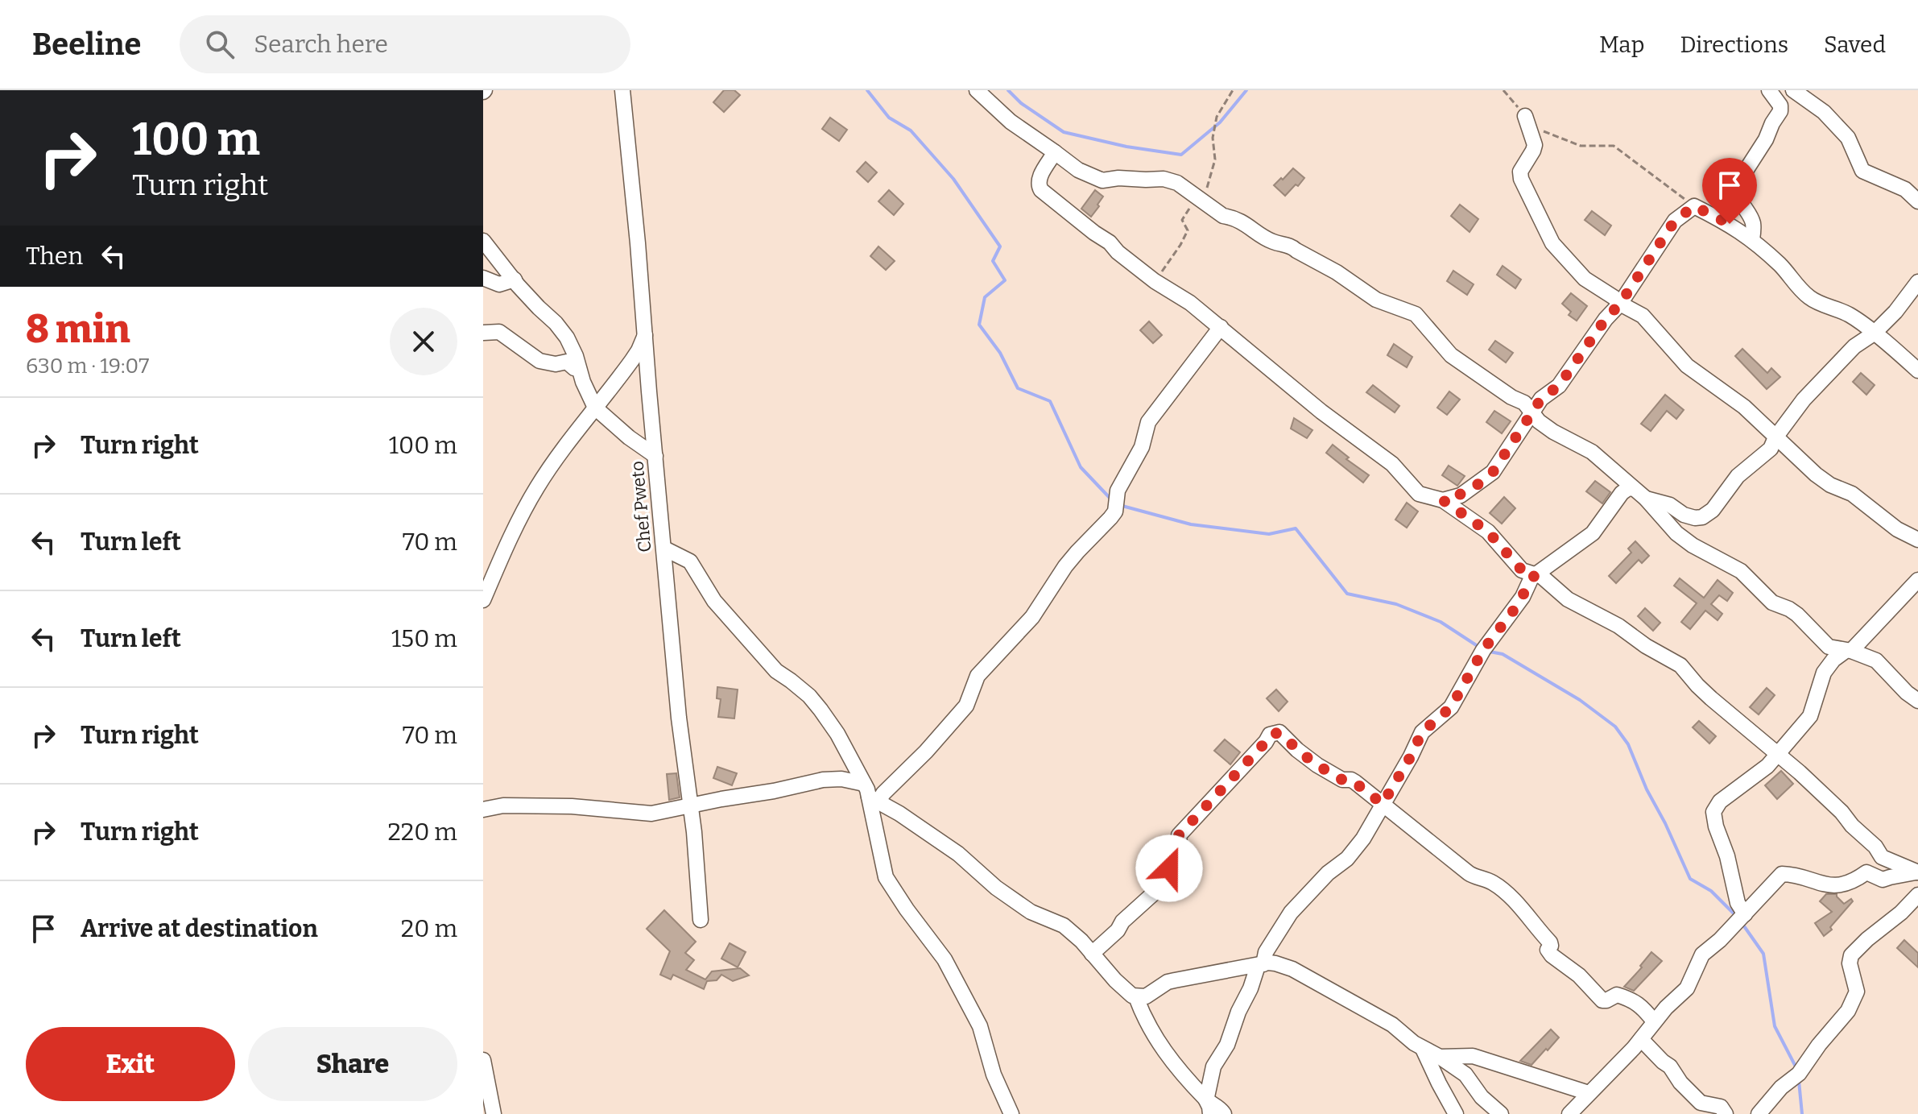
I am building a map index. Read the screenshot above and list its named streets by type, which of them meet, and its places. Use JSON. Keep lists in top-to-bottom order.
{
  "streets": {
    "street": ["Chef Pweto"]
  },
  "page": {
    "header": "Beeline",
    "search": "Search here",
    "nav": ["Map", "Directions", "Saved"],
    "turn": ["100 m", "Turn right"],
    "then": "Then",
    "heading": ["8 min", "630 m · 19:07"],
    "list": [
      {
        "name": "Turn right",
        "value": "100 m"
      },
      {
        "name": "Turn left",
        "value": "70 m"
      },
      {
        "name": "Turn left",
        "value": "150 m"
      },
      {
        "name": "Turn right",
        "value": "70 m"
      },
      {
        "name": "Turn right",
        "value": "220 m"
      },
      {
        "name": "Arrive at destination",
        "value": "20 m"
      }
    ],
    "buttons": ["Exit", "Share"]
  }
}
